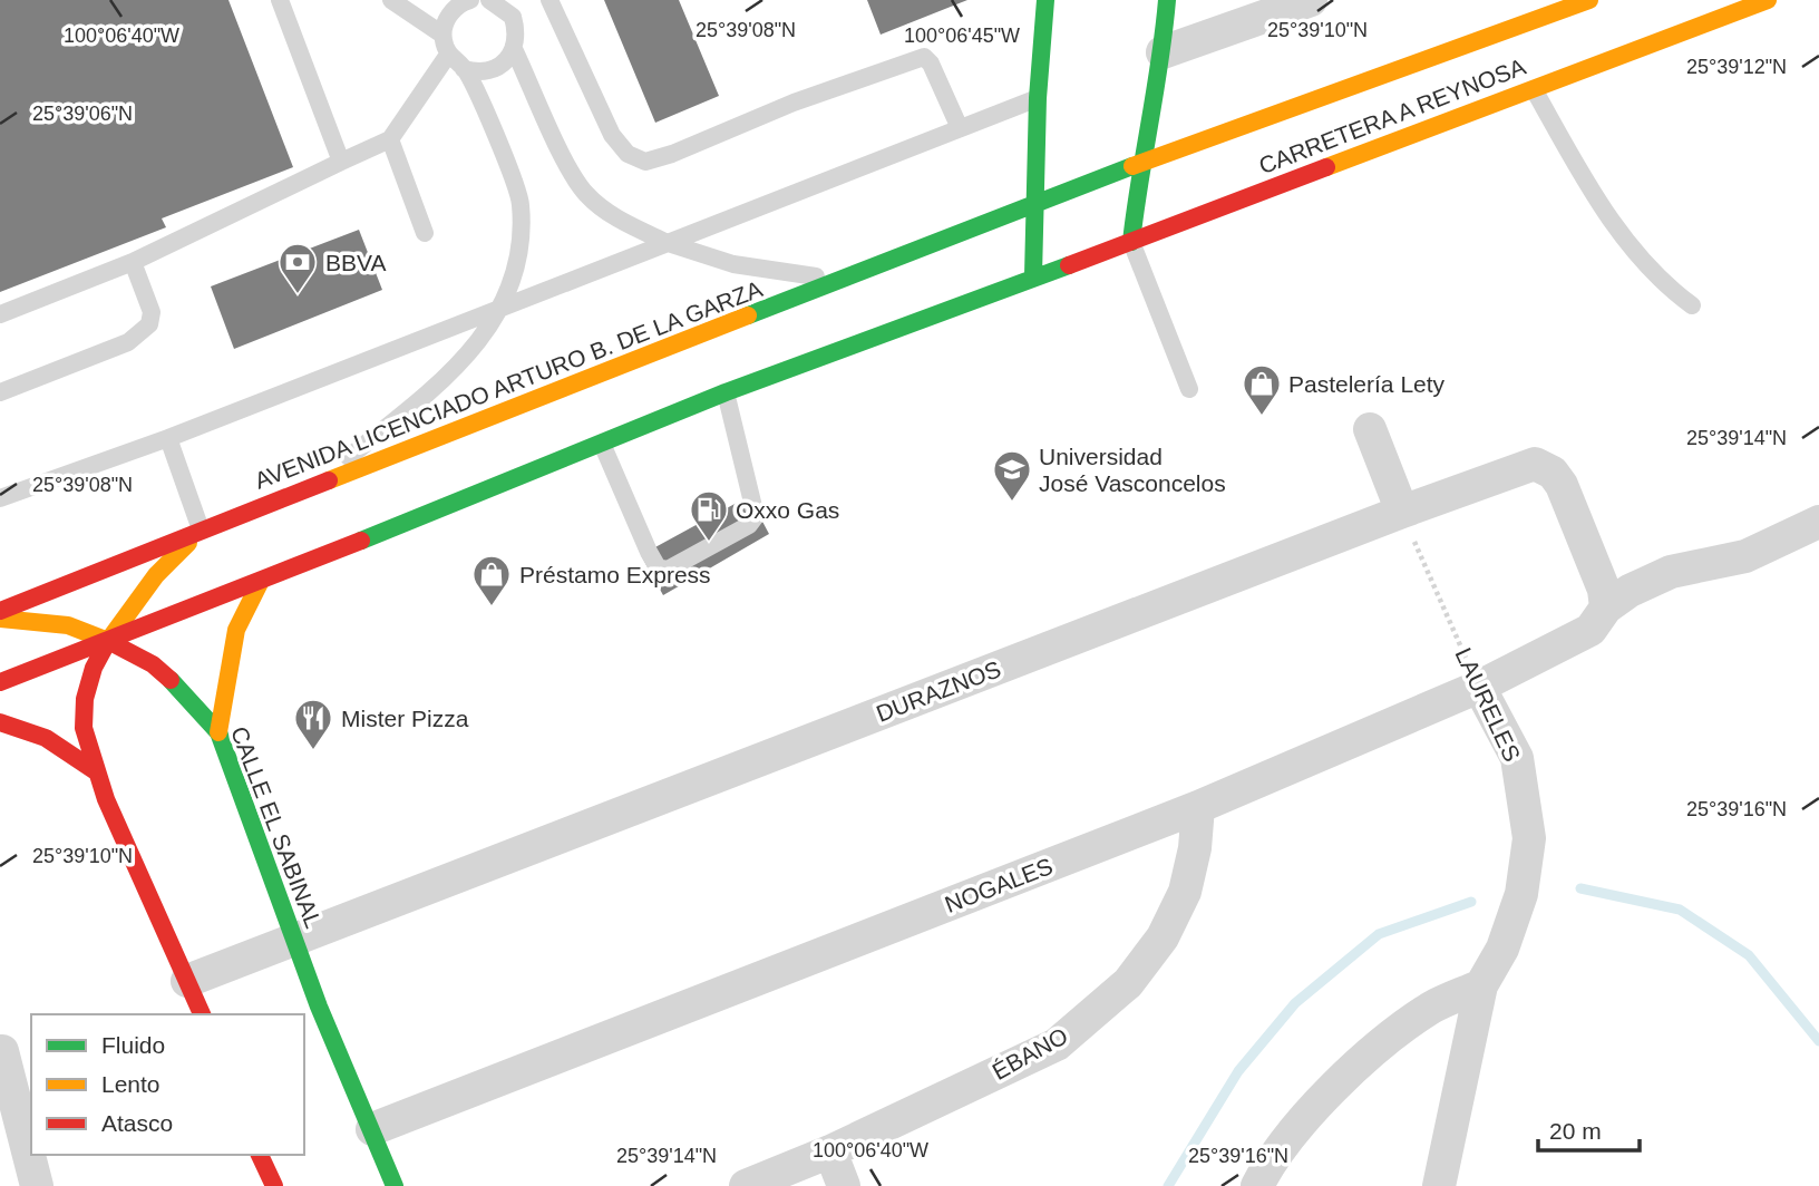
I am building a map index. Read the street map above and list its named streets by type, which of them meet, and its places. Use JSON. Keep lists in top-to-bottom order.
{
  "streets": {
    "main road": ["CARRETERA A REYNOSA", "AVENIDA LICENCIADO ARTURO B. DE LA GARZA", "CALLE EL SABINAL"],
    "street": [
      "DURAZNOS",
      "LAURELES",
      "NOGALES",
      "ÉBANO"
    ]
  },
  "crossings": [
    ["CARRETERA A REYNOSA", "AVENIDA LICENCIADO ARTURO B. DE LA GARZA"],
    ["DURAZNOS", "LAURELES"],
    ["DURAZNOS", "CALLE EL SABINAL"],
    ["DURAZNOS", "NOGALES"],
    ["LAURELES", "NOGALES"],
    ["CALLE EL SABINAL", "NOGALES"],
    ["NOGALES", "ÉBANO"]
  ],
  "places": {
    "bank": ["BBVA"],
    "shop": ["Pastelería Lety", "Préstamo Express"],
    "school or university": ["Universidad José Vasconcelos"],
    "fuel station": ["Oxxo Gas"],
    "restaurant": ["Mister Pizza"]
  },
  "legend": ["Fluido", "Lento", "Atasco"],
  "scale_bar": "20 m",
  "coordinates": [
    "25°39'08\"N",
    "25°39'10\"N",
    "100°06'40\"W",
    "100°06'45\"W",
    "25°39'12\"N",
    "25°39'06\"N",
    "25°39'14\"N",
    "25°39'16\"N"
  ]
}
